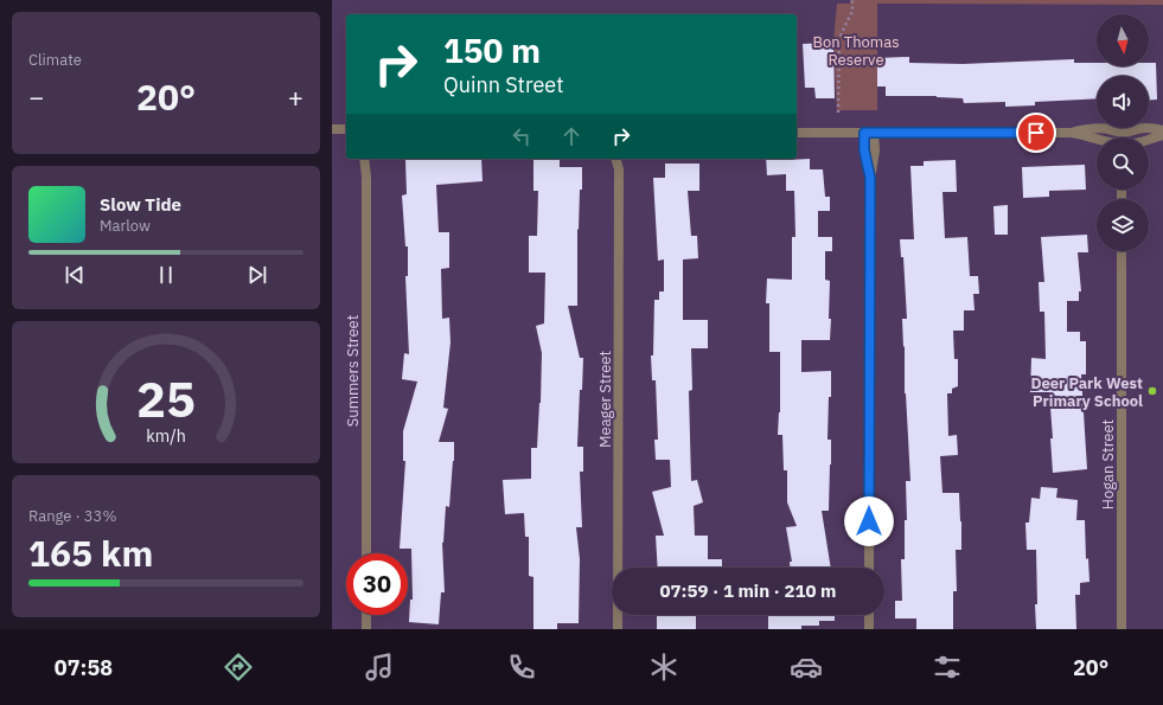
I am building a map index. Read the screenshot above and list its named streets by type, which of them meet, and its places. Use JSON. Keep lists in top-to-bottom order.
{
  "streets": {
    "street": ["Summers Street", "Meager Street", "Hogan Street"]
  },
  "parks": ["Bon Thomas Reserve"],
  "places": ["Deer Park West Primary School"],
  "north": "bottom",
  "page": {
    "tile": [
      "Climate",
      ["Range · 33%", "165 km"]
    ],
    "turn": ["150 m", "Quinn Street"],
    "heat": ["−", "20°", "+"],
    "song": ["Slow Tide", "Marlow"],
    "limit": "30",
    "trip": "07:59 · 1 min · 210 m",
    "tabs": ["07:58", "20°"],
    "gauge": ["25", "km/h"]
  }
}
